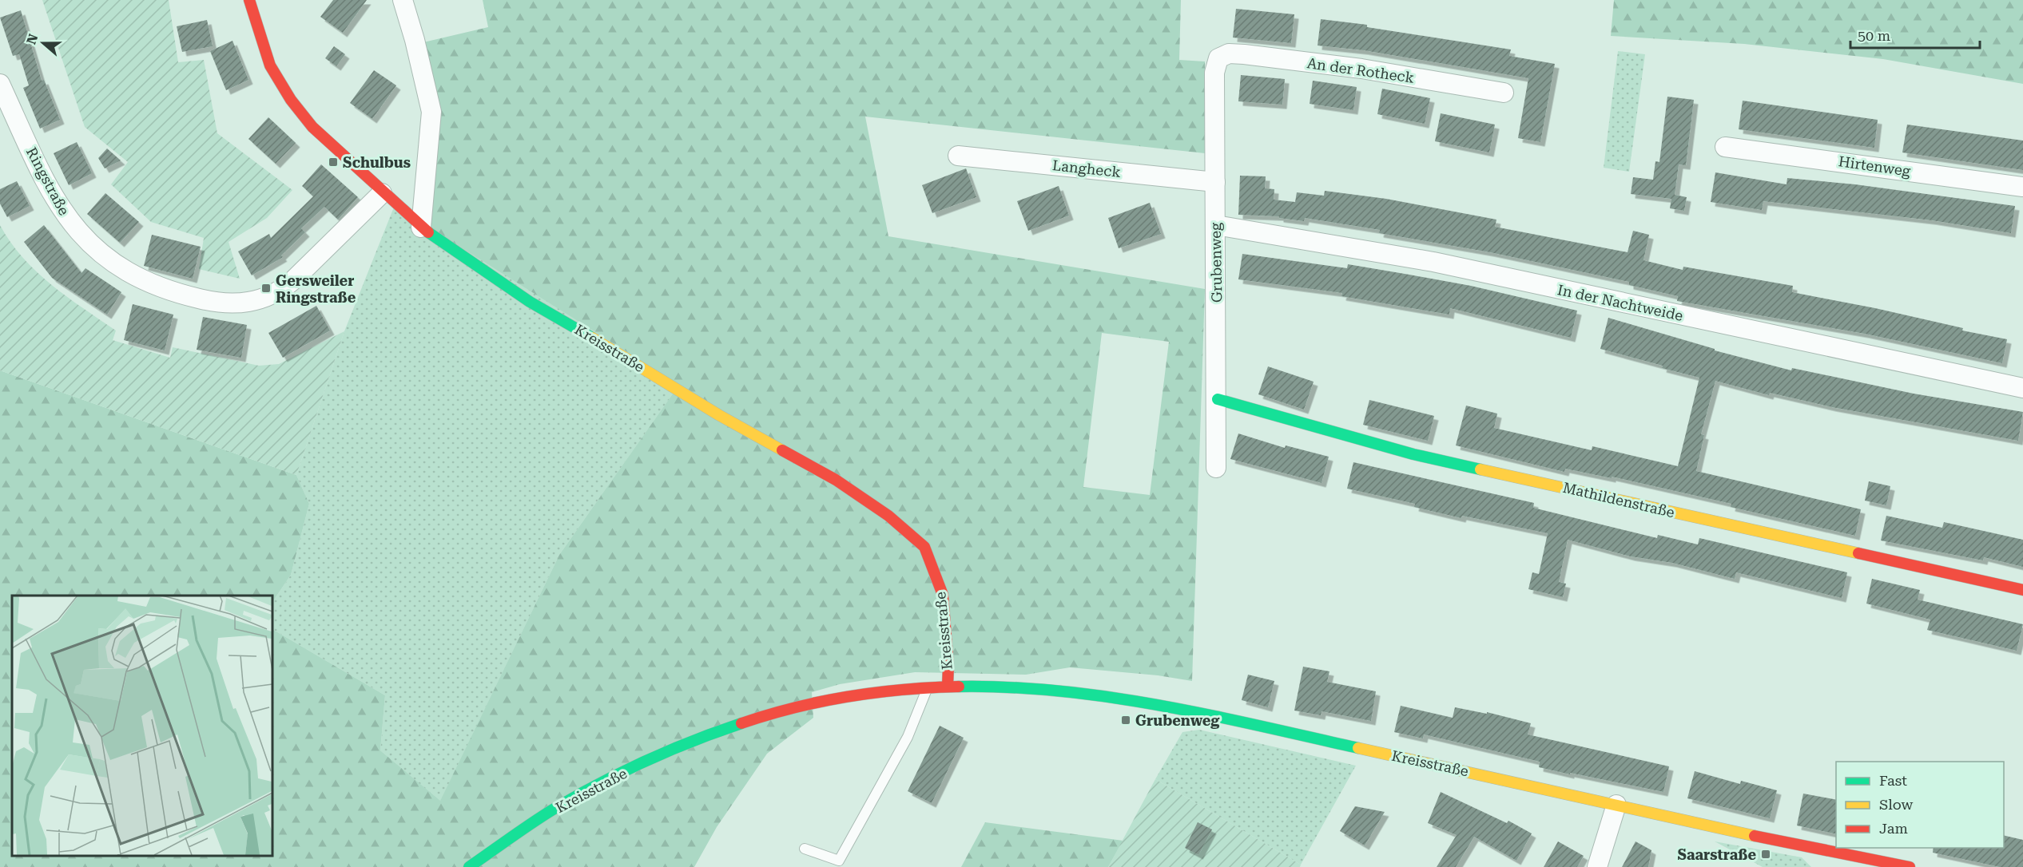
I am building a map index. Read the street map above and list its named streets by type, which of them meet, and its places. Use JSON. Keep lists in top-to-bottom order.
{
  "streets": {
    "street": [
      "An der Rotheck",
      "Hirtenweg",
      "Langheck",
      "Ringstraße",
      "Grubenweg",
      "In der Nachtweide",
      "Kreisstraße",
      "Mathildenstraße"
    ]
  },
  "crossings": [
    ["An der Rotheck", "Grubenweg"],
    ["Langheck", "Grubenweg"],
    ["Ringstraße", "Kreisstraße"],
    ["Grubenweg", "In der Nachtweide"],
    ["Grubenweg", "Mathildenstraße"]
  ],
  "places": {
    "transit": [
      "Schulbus",
      "Gersweiler Ringstraße",
      "Grubenweg",
      "Saarstraße"
    ]
  },
  "legend": ["Fast", "Slow", "Jam"],
  "scale_bar": "50 m",
  "north": "left"
}
